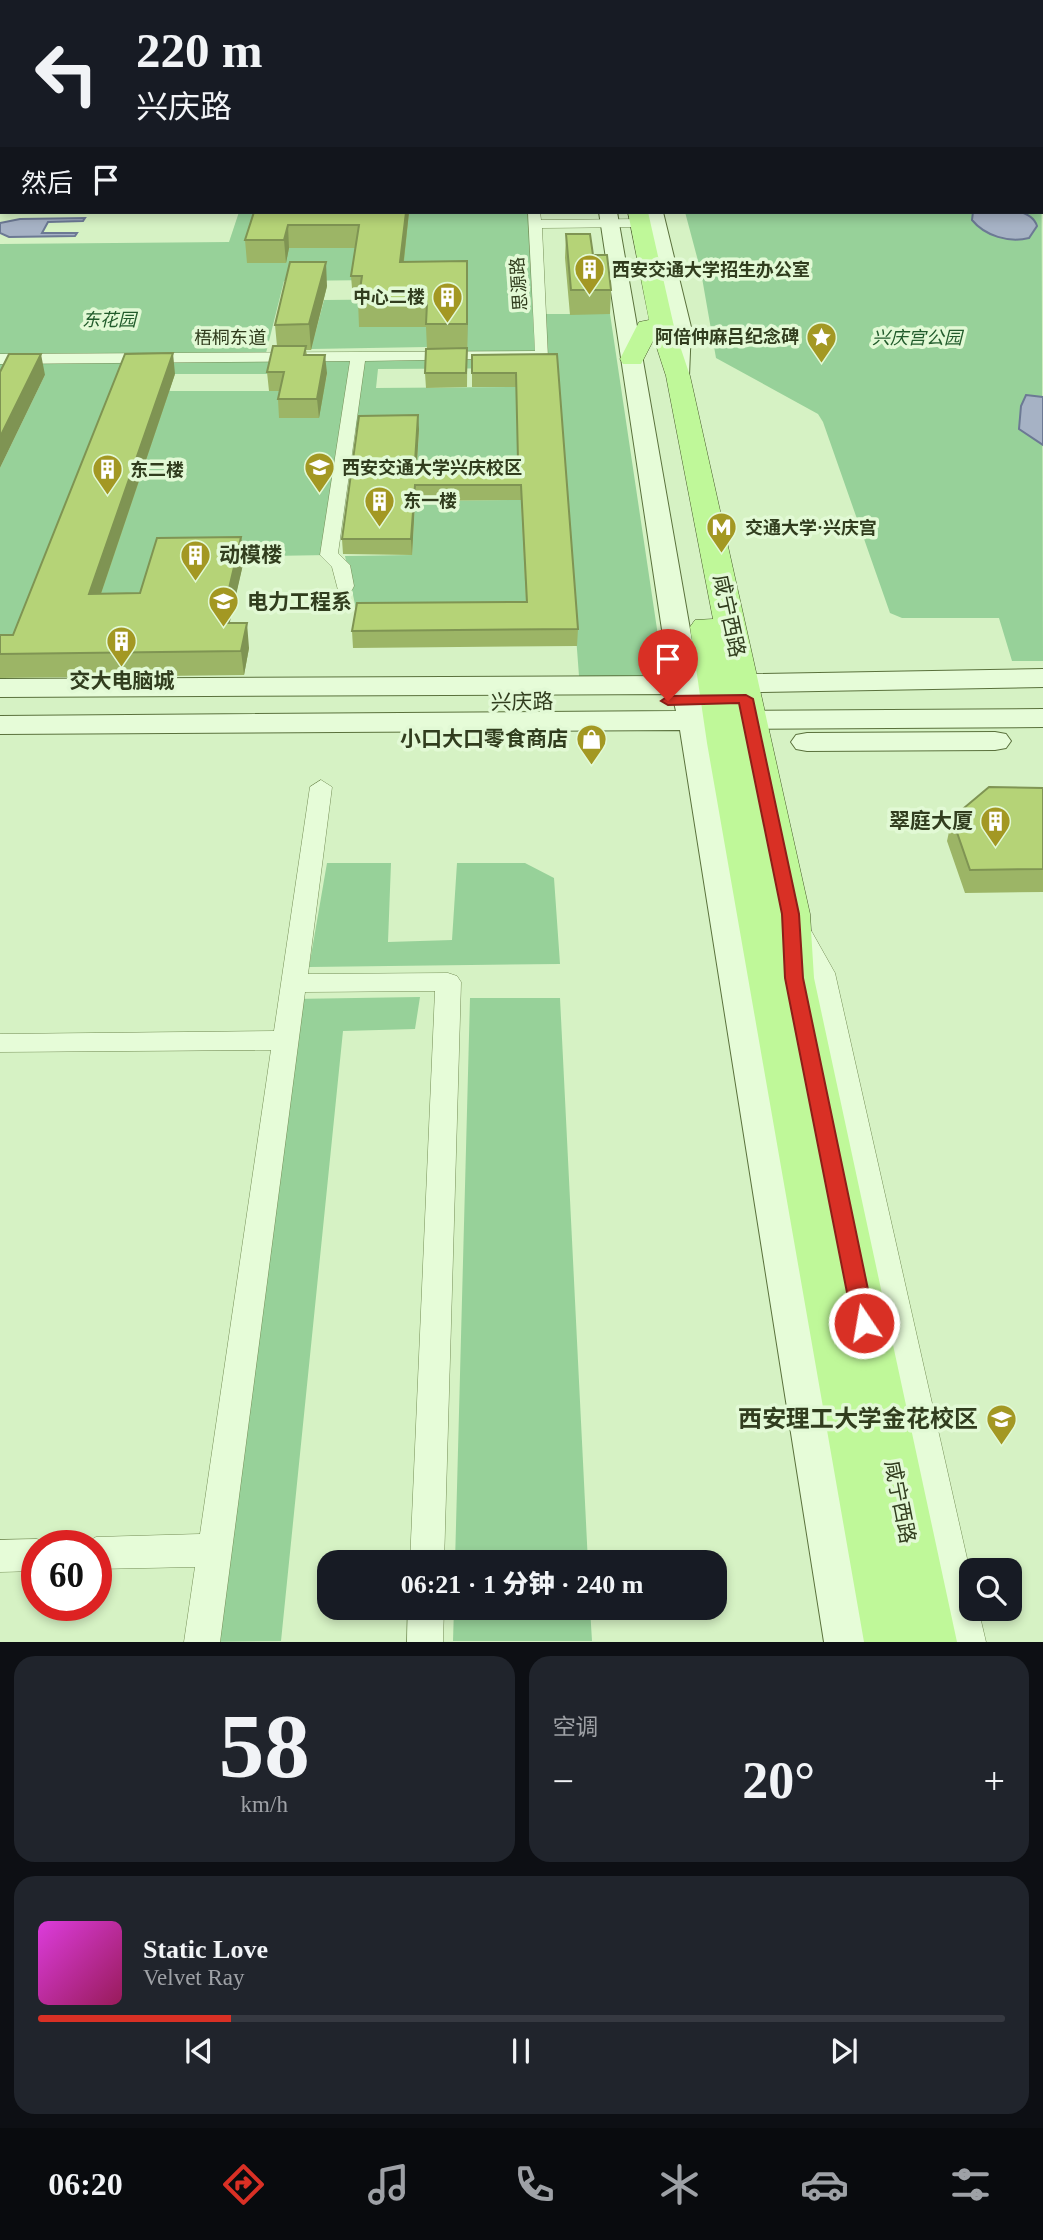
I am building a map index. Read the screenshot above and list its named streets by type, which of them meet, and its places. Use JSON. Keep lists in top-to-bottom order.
{
  "streets": {
    "main road": ["咸宁西路"],
    "street": ["思源路", "梧桐东道", "兴庆路"]
  },
  "crossings": [
    ["思源路", "梧桐东道"],
    ["咸宁西路", "兴庆路"]
  ],
  "parks": ["东花园", "兴庆宫公园"],
  "places": {
    "building": [
      "西安交通大学招生办公室",
      "中心二楼",
      "东二楼",
      "东一楼",
      "动模楼",
      "交大电脑城",
      "翠庭大厦"
    ],
    "place": ["阿倍仲麻吕纪念碑"],
    "school or university": ["西安交通大学兴庆校区", "电力工程系", "西安理工大学金花校区"],
    "metro station": ["交通大学·兴庆宫"],
    "shop": ["小口大口零食商店"]
  },
  "page": {
    "turn": ["220 m", "兴庆路"],
    "then": "然后",
    "limit": "60",
    "trip": "06:21 · 1 分钟 · 240 m",
    "tile": [
      ["58", "km/h"],
      "空调"
    ],
    "heat": ["−", "20°", "+"],
    "song": ["Static Love", "Velvet Ray"],
    "tabs": "06:20"
  }
}
